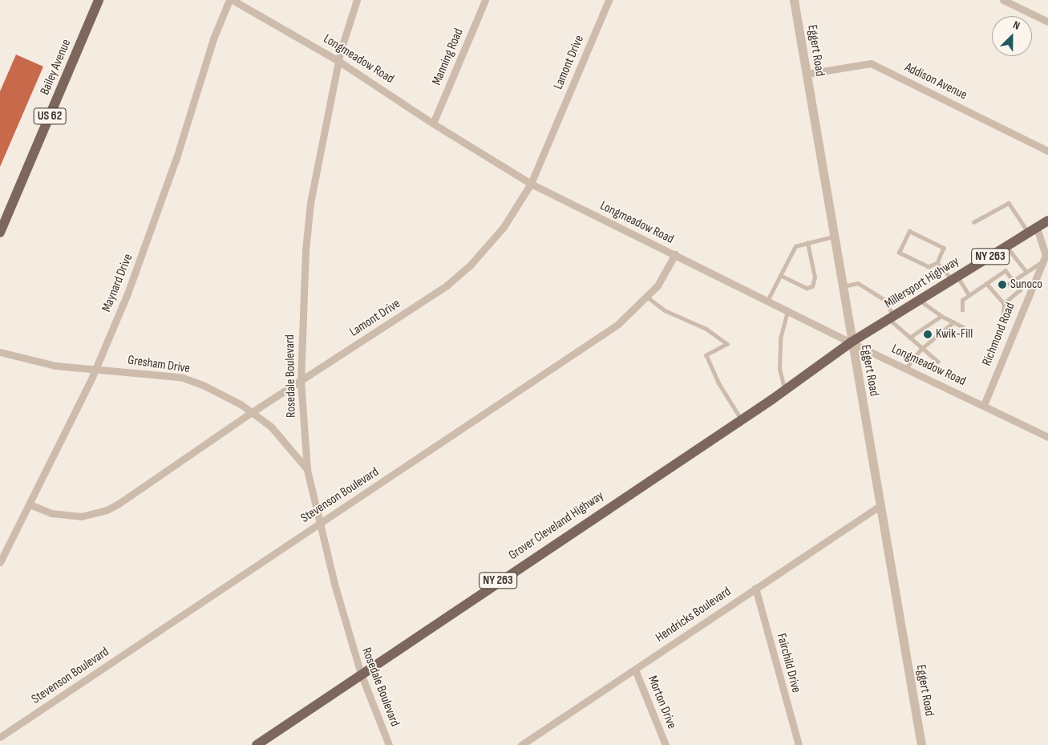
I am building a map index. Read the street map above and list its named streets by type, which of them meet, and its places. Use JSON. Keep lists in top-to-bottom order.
{
  "streets": {
    "main road": [
      "Bailey Avenue",
      "US 62",
      "NY 263",
      "Millersport Highway",
      "Grover Cleveland Highway"
    ],
    "street": [
      "Eggert Road",
      "Manning Road",
      "Longmeadow Road",
      "Lamont Drive",
      "Addison Avenue",
      "Maynard Drive",
      "Richmond Road",
      "Gresham Drive",
      "Rosedale Boulevard",
      "Stevenson Boulevard",
      "Hendricks Boulevard",
      "Fairchild Drive",
      "Morton Drive"
    ]
  },
  "crossings": [
    ["Eggert Road", "Longmeadow Road"],
    ["Eggert Road", "Addison Avenue"],
    ["Eggert Road", "Millersport Highway"],
    ["Eggert Road", "Grover Cleveland Highway"],
    ["Eggert Road", "Hendricks Boulevard"],
    ["Manning Road", "Longmeadow Road"],
    ["Longmeadow Road", "Lamont Drive"],
    ["Longmeadow Road", "Maynard Drive"],
    ["Longmeadow Road", "Millersport Highway"],
    ["Longmeadow Road", "Richmond Road"],
    ["Longmeadow Road", "Rosedale Boulevard"],
    ["Longmeadow Road", "Stevenson Boulevard"],
    ["Longmeadow Road", "Grover Cleveland Highway"],
    ["Lamont Drive", "Maynard Drive"],
    ["Lamont Drive", "Gresham Drive"],
    ["Lamont Drive", "Rosedale Boulevard"],
    ["Maynard Drive", "Gresham Drive"],
    ["Millersport Highway", "Richmond Road"],
    ["Millersport Highway", "Grover Cleveland Highway"],
    ["Gresham Drive", "Rosedale Boulevard"],
    ["Rosedale Boulevard", "Stevenson Boulevard"],
    ["Rosedale Boulevard", "Grover Cleveland Highway"],
    ["Hendricks Boulevard", "Fairchild Drive"],
    ["Hendricks Boulevard", "Morton Drive"]
  ],
  "places": ["Sunoco", "Kwik-Fill"],
  "north": "top right"
}
